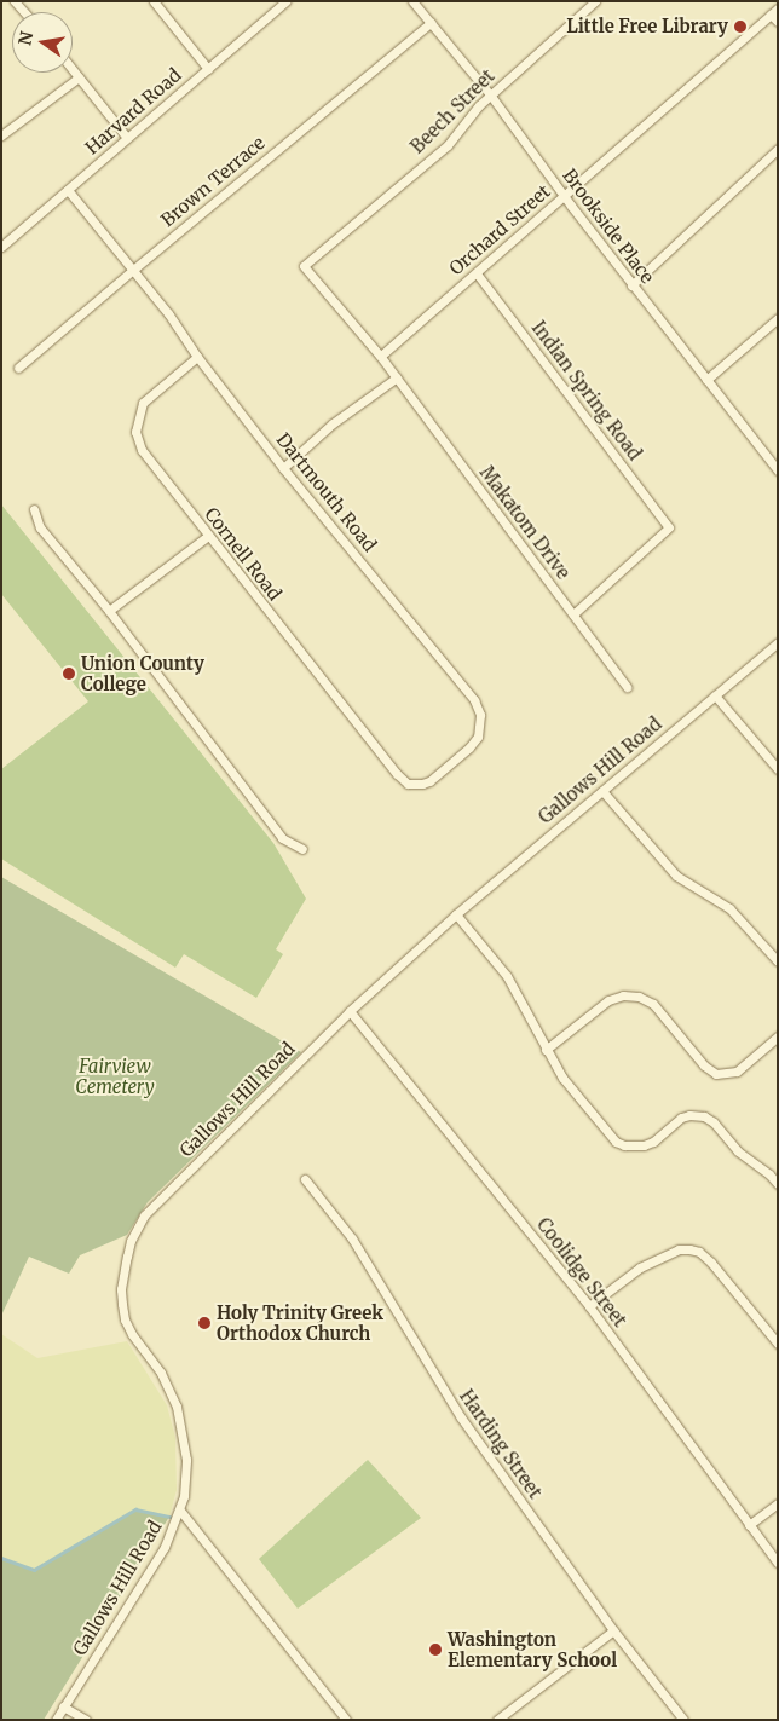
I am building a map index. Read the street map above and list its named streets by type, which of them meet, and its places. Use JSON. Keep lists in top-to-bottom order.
{
  "streets": {
    "street": [
      "Harvard Road",
      "Beech Street",
      "Brown Terrace",
      "Brookside Place",
      "Orchard Street",
      "Indian Spring Road",
      "Dartmouth Road",
      "Makatom Drive",
      "Cornell Road",
      "Gallows Hill Road",
      "Coolidge Street",
      "Harding Street"
    ]
  },
  "crossings": [
    ["Harvard Road", "Dartmouth Road"],
    ["Beech Street", "Brookside Place"],
    ["Beech Street", "Orchard Street"],
    ["Beech Street", "Makatom Drive"],
    ["Brown Terrace", "Brookside Place"],
    ["Brown Terrace", "Dartmouth Road"],
    ["Brookside Place", "Orchard Street"],
    ["Orchard Street", "Indian Spring Road"],
    ["Orchard Street", "Makatom Drive"],
    ["Indian Spring Road", "Makatom Drive"],
    ["Dartmouth Road", "Cornell Road"],
    ["Gallows Hill Road", "Coolidge Street"]
  ],
  "parks": ["Fairview Cemetery"],
  "places": [
    "Little Free Library",
    "Union County College",
    "Holy Trinity Greek Orthodox Church",
    "Washington Elementary School"
  ],
  "north": "left"
}
